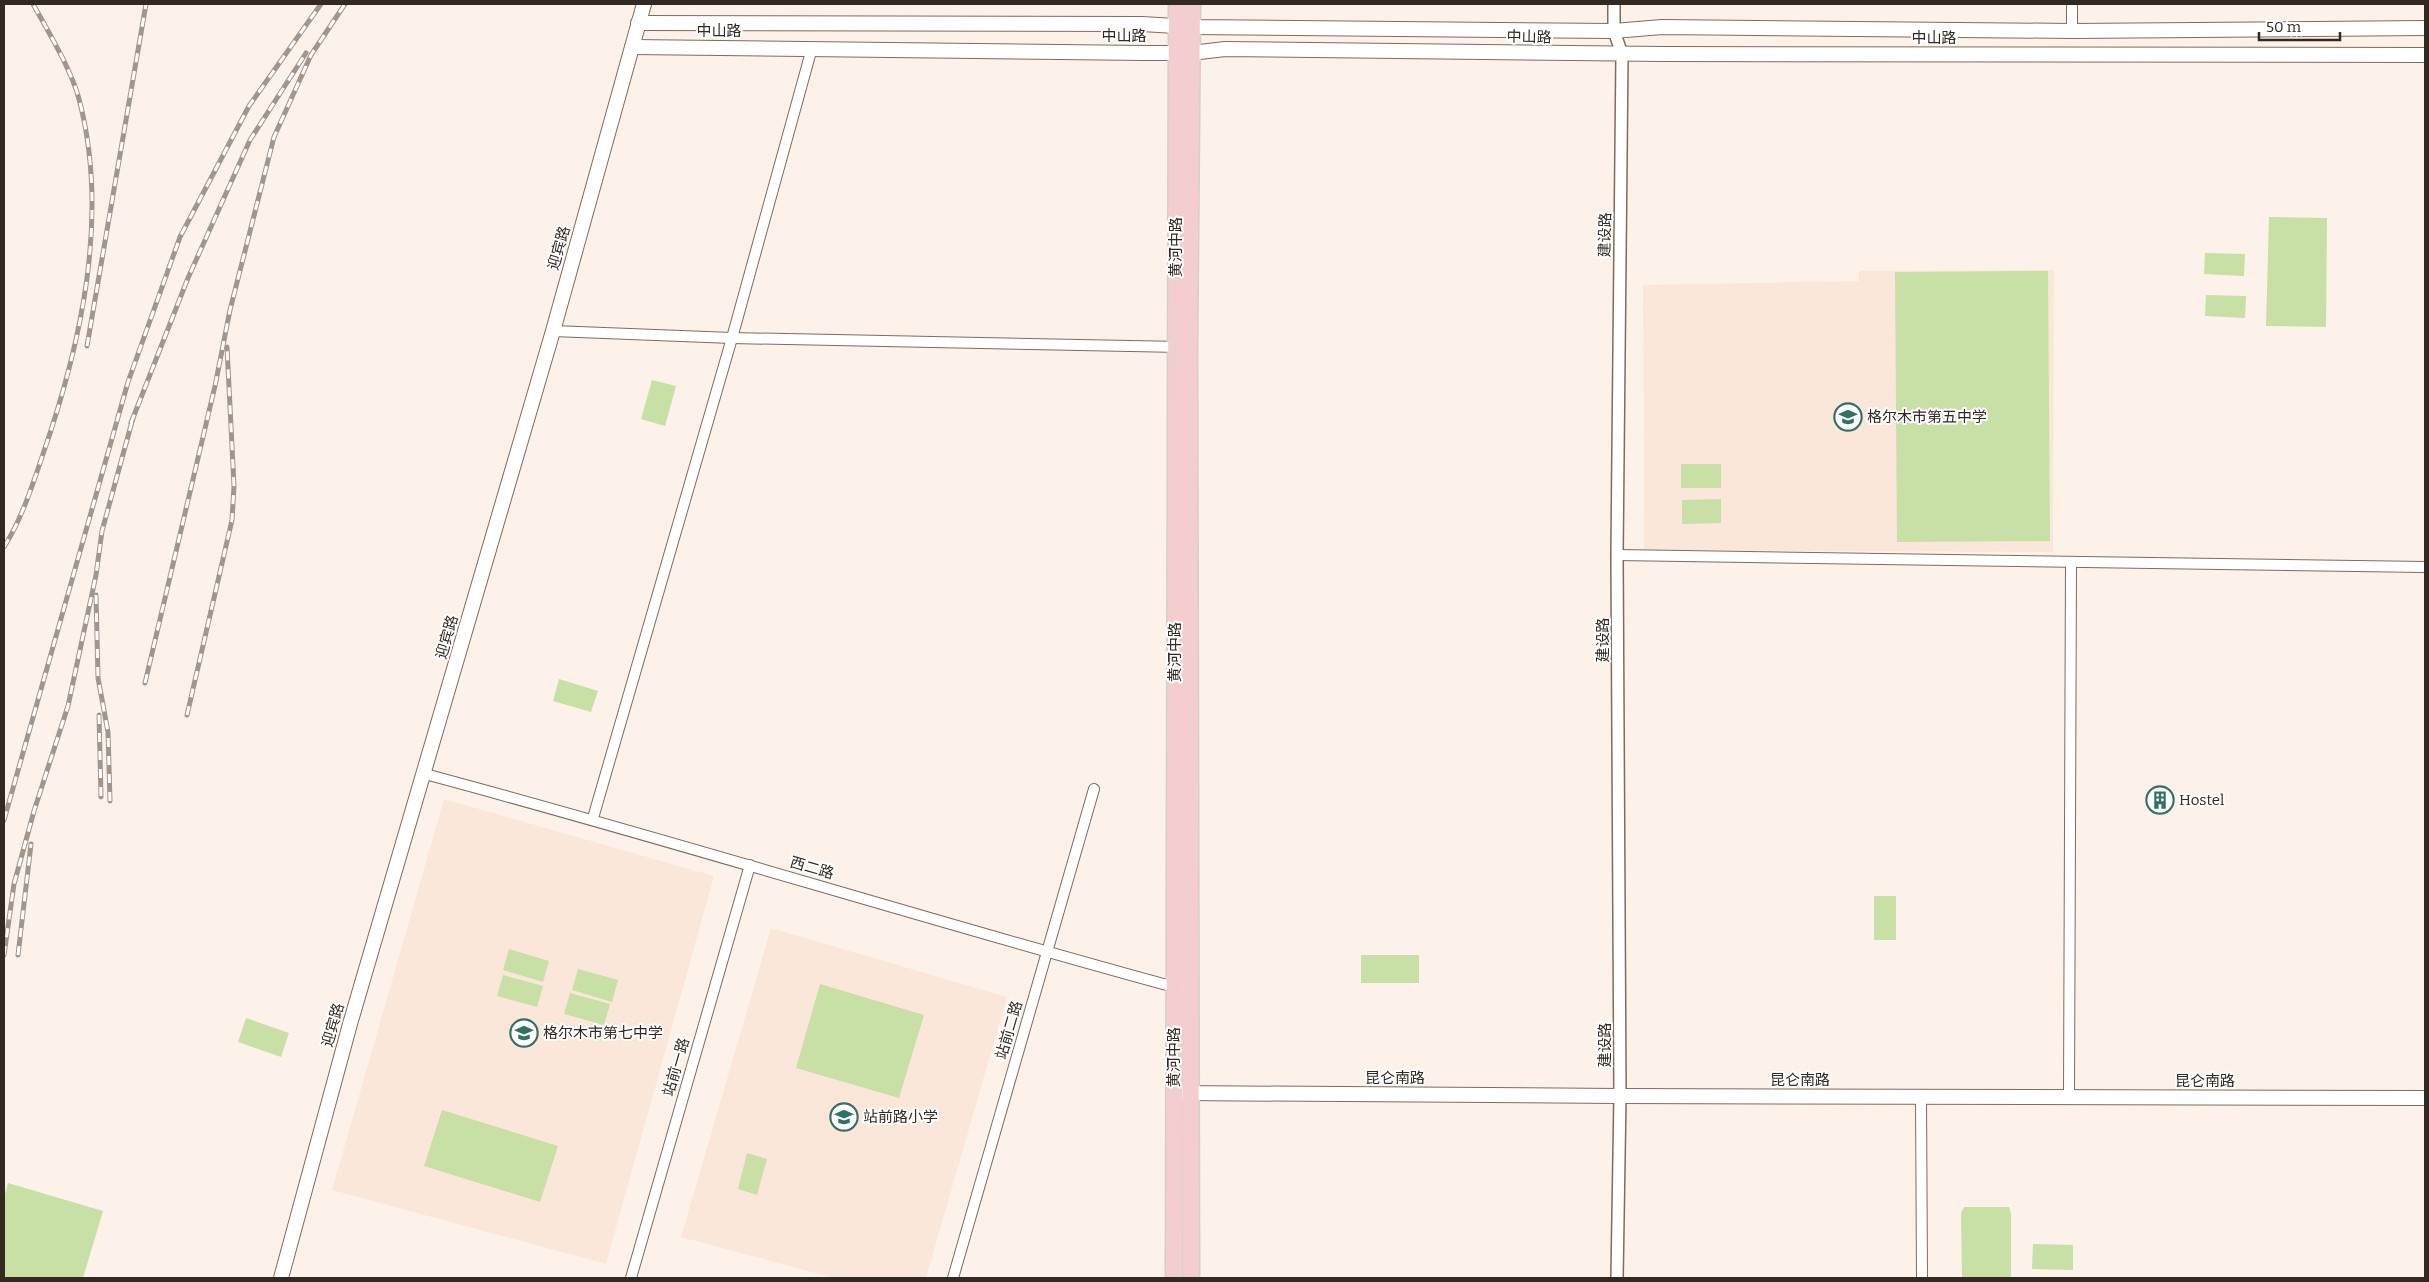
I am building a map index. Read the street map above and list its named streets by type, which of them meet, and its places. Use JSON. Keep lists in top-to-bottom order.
{
  "streets": {
    "highway": ["黄河中路"],
    "main road": ["中山路", "迎宾路", "昆仑南路"],
    "street": [
      "建设路",
      "西二路",
      "站前二路",
      "站前一路"
    ]
  },
  "crossings": [
    ["中山路", "建设路"],
    ["中山路", "黄河中路"],
    ["中山路", "迎宾路"],
    ["建设路", "昆仑南路"],
    ["黄河中路", "西二路"],
    ["黄河中路", "昆仑南路"],
    ["迎宾路", "西二路"],
    ["西二路", "站前二路"],
    ["西二路", "站前一路"]
  ],
  "places": {
    "school or university": ["格尔木市第五中学", "格尔木市第七中学", "站前路小学"],
    "building": ["Hostel"]
  },
  "scale_bar": "50 m"
}
